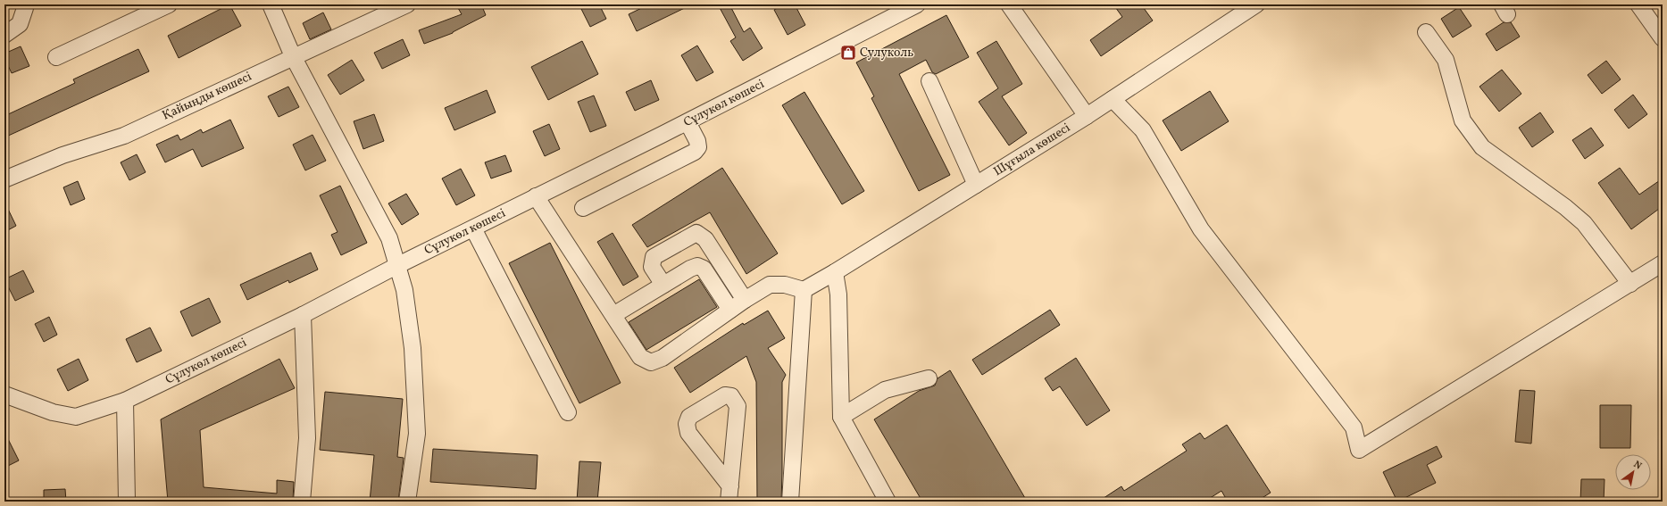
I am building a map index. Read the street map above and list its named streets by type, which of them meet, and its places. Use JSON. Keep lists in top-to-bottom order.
{
  "streets": {
    "street": ["Қайыңды көшесі", "Сұлукөл көшесі", "Шұғыла көшесі"]
  },
  "places": {
    "shop": ["Сулуколь"]
  },
  "north": "top right"
}
